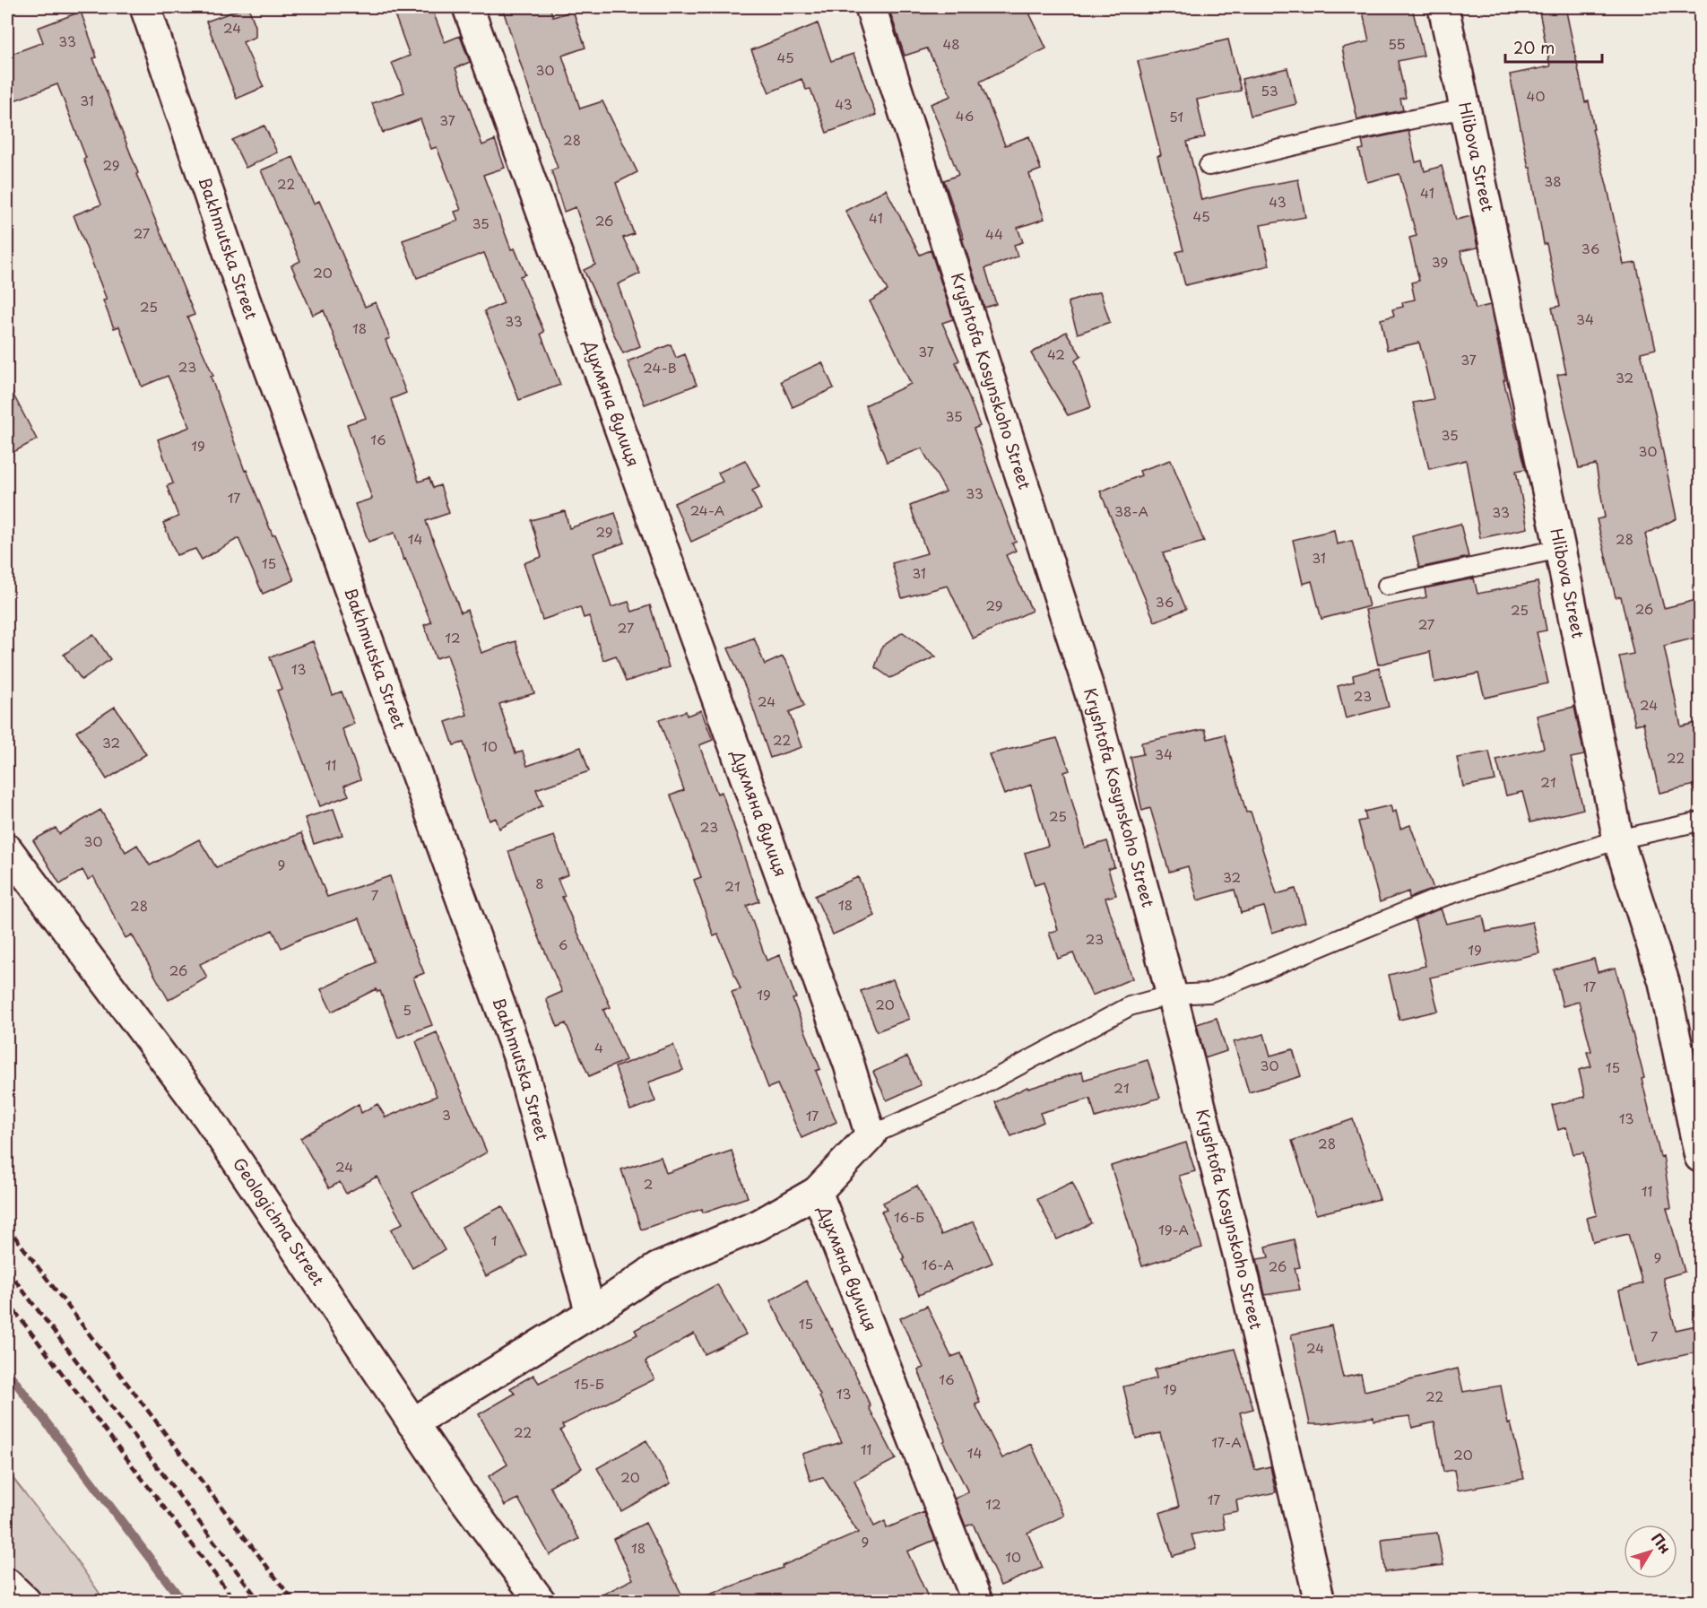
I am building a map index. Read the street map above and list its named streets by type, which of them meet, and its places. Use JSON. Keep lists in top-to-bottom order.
{
  "streets": {
    "street": [
      "Hlibova Street",
      "Bakhmutska Street",
      "Kryshtofa Kosynskoho Street",
      "Духмяна вулиця",
      "Geologichna Street"
    ]
  },
  "house_numbers": [
    "24",
    "33",
    "48",
    "55",
    "45",
    "30",
    "53",
    "40",
    "31",
    "43",
    "46",
    "51",
    "37",
    "28",
    "29",
    "38",
    "22",
    "41",
    "43",
    "45",
    "41",
    "26",
    "35",
    "27",
    "44",
    "36",
    "39",
    "20",
    "25",
    "34",
    "33",
    "18",
    "37",
    "42",
    "37",
    "23",
    "24-В",
    "32",
    "35",
    "35",
    "16",
    "19",
    "30",
    "33",
    "17",
    "24-А",
    "38-А",
    "33",
    "29",
    "14",
    "28",
    "31",
    "15",
    "31",
    "36",
    "29",
    "26",
    "25",
    "27",
    "27",
    "12",
    "13",
    "23",
    "24",
    "24",
    "22",
    "32",
    "10",
    "34",
    "22",
    "11",
    "21",
    "25",
    "23",
    "30",
    "9",
    "32",
    "8",
    "21",
    "7",
    "18",
    "28",
    "23",
    "6",
    "19",
    "26",
    "17",
    "19",
    "20",
    "5",
    "4",
    "30",
    "15",
    "21",
    "3",
    "17",
    "13",
    "28",
    "24",
    "2",
    "11",
    "16-Б",
    "19-А",
    "1",
    "9",
    "16-А",
    "26",
    "15",
    "7",
    "24",
    "16",
    "15-Б",
    "19",
    "13",
    "22",
    "22",
    "17-А",
    "11",
    "14",
    "20",
    "20",
    "17",
    "12",
    "9",
    "18",
    "10"
  ],
  "scale_bar": "20 m",
  "north": "top right"
}
